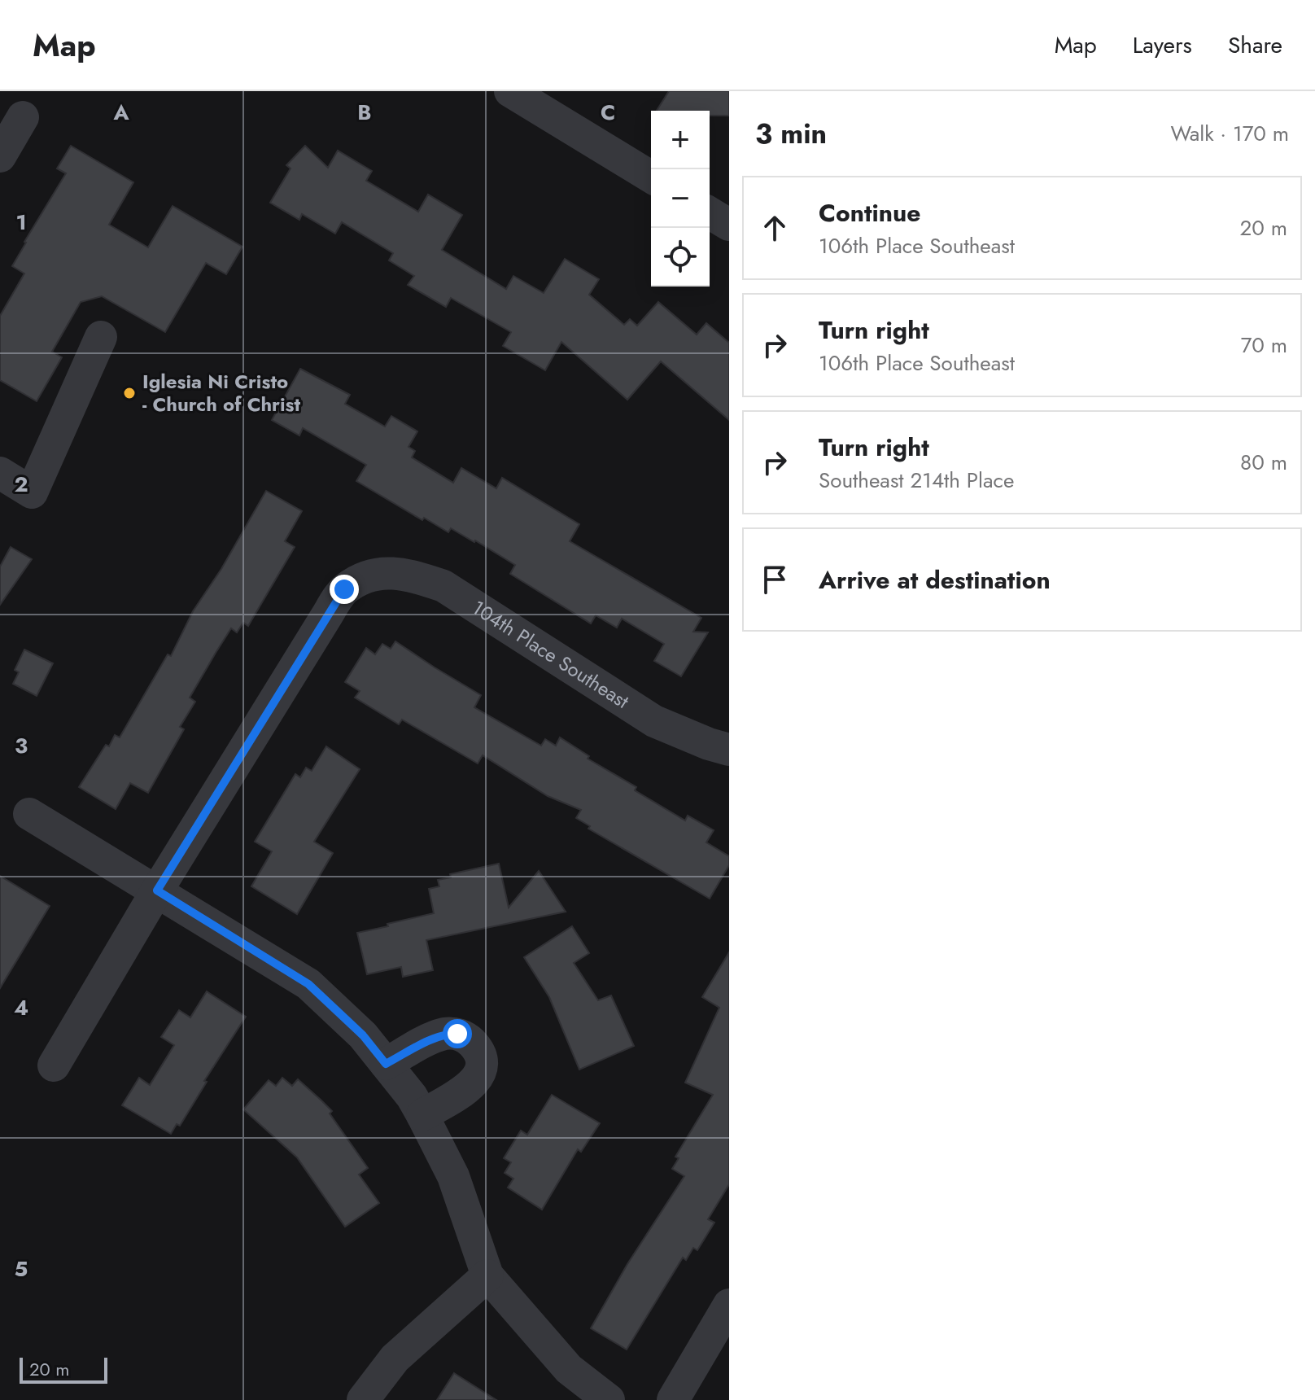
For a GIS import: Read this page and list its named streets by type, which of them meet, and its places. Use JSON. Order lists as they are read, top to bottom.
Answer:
{
  "streets": {
    "street": ["104th Place Southeast"]
  },
  "places": ["Iglesia Ni Cristo - Church of Christ"],
  "scale_bar": "20 m",
  "page": {
    "header": "Map",
    "nav": ["Map", "Layers", "Share"],
    "heading": ["3 min", "Walk · 170 m"],
    "map_buttons": ["+", "−"],
    "list": [
      ["Continue", "106th Place Southeast", "20 m"],
      ["Turn right", "106th Place Southeast", "70 m"],
      ["Turn right", "Southeast 214th Place", "80 m"],
      "Arrive at destination"
    ],
    "scale": "20 m"
  },
  "grid": {
    "columns": ["A", "B", "C"],
    "rows": [
      "1",
      "2",
      "3",
      "4",
      "5"
    ]
  }
}
